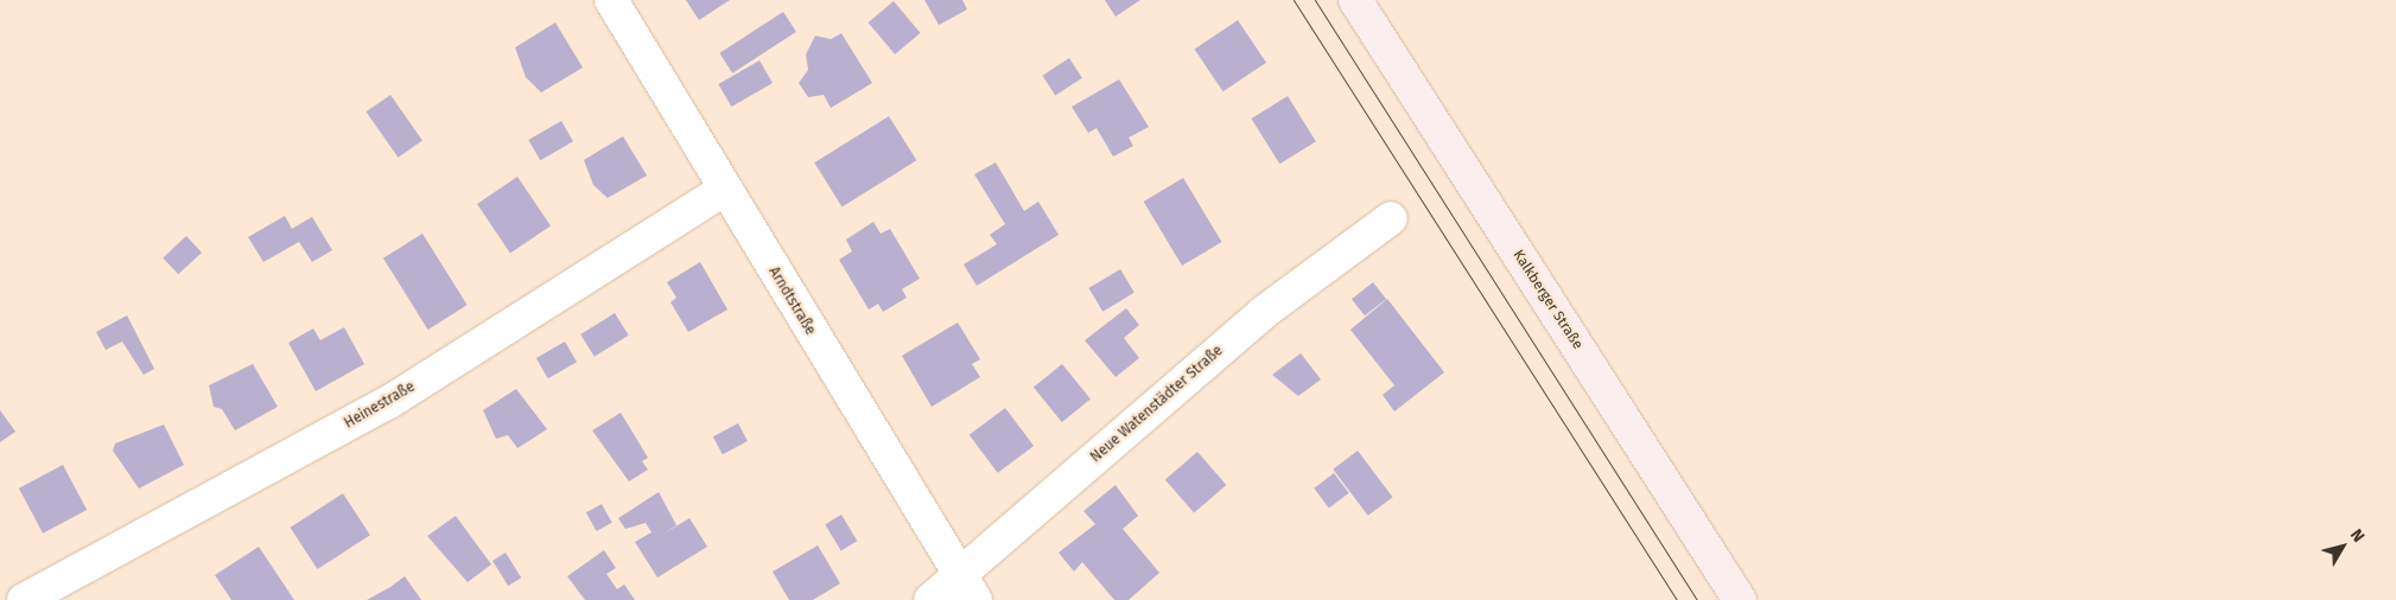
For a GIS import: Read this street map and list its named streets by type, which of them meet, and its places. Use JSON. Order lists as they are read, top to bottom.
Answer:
{
  "streets": {
    "main road": ["Kalkberger Straße"],
    "street": ["Arndtstraße", "Neue Watenstädter Straße", "Heinestraße"]
  },
  "crossings": [
    ["Arndtstraße", "Neue Watenstädter Straße"],
    ["Arndtstraße", "Heinestraße"]
  ],
  "north": "top right"
}
